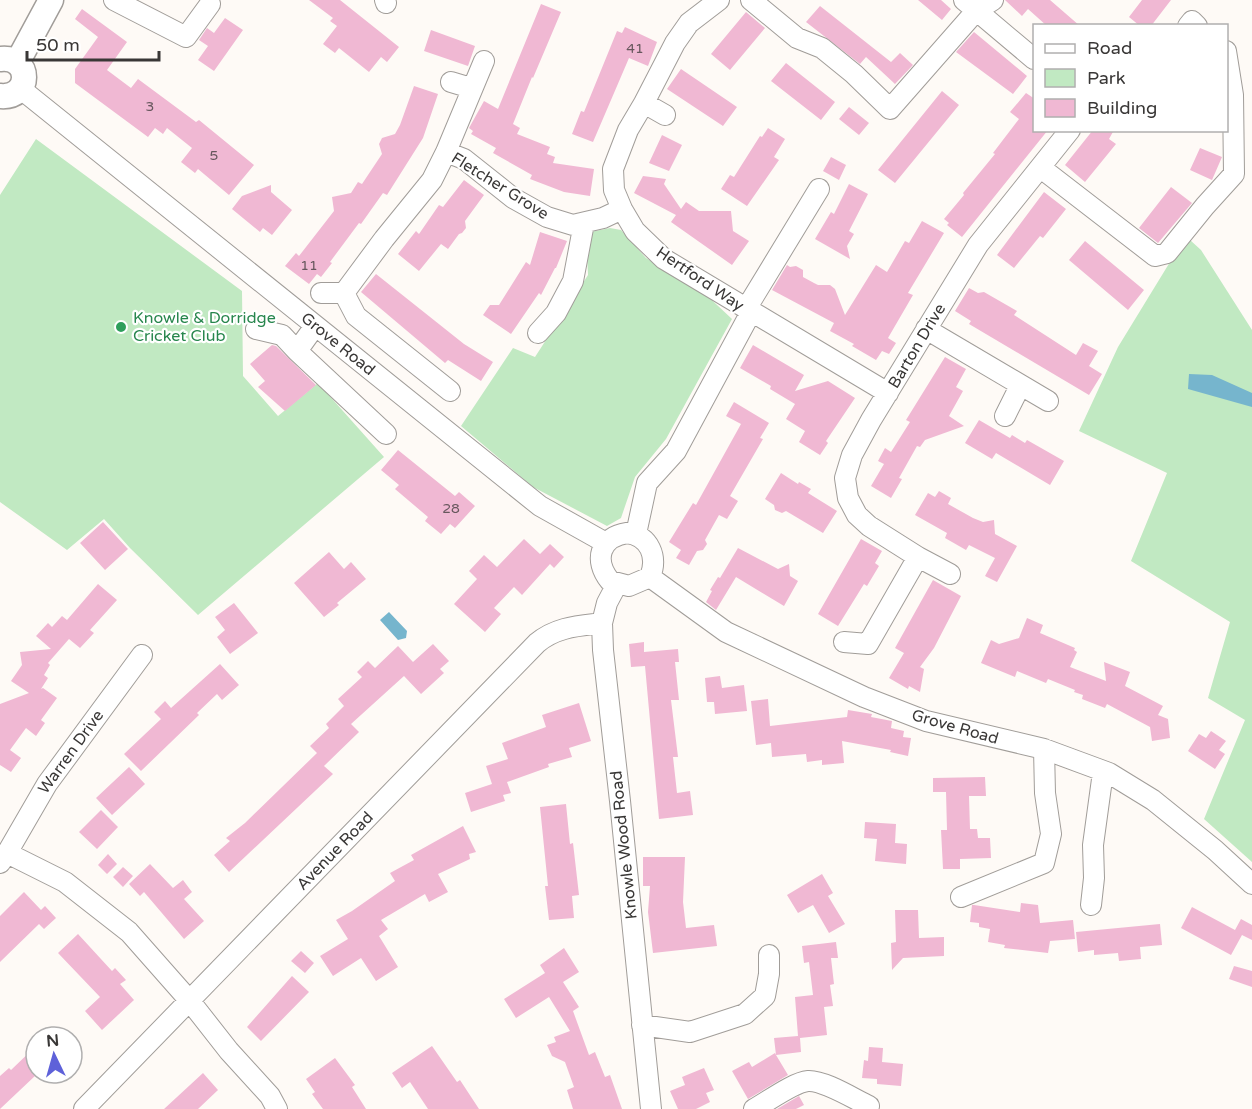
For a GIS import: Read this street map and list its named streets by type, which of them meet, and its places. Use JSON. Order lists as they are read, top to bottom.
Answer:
{
  "streets": {
    "street": [
      "Fletcher Grove",
      "Hertford Way",
      "Grove Road",
      "Barton Drive",
      "Warren Drive",
      "Knowle Wood Road",
      "Avenue Road"
    ]
  },
  "crossings": [
    ["Fletcher Grove", "Hertford Way"],
    ["Hertford Way", "Barton Drive"],
    ["Grove Road", "Knowle Wood Road"],
    ["Warren Drive", "Avenue Road"],
    ["Knowle Wood Road", "Avenue Road"]
  ],
  "places": ["Knowle & Dorridge Cricket Club"],
  "house_numbers": [
    "41",
    "3",
    "5",
    "11",
    "28"
  ],
  "legend": ["Road", "Park", "Building"],
  "scale_bar": "50 m",
  "north": "top"
}
